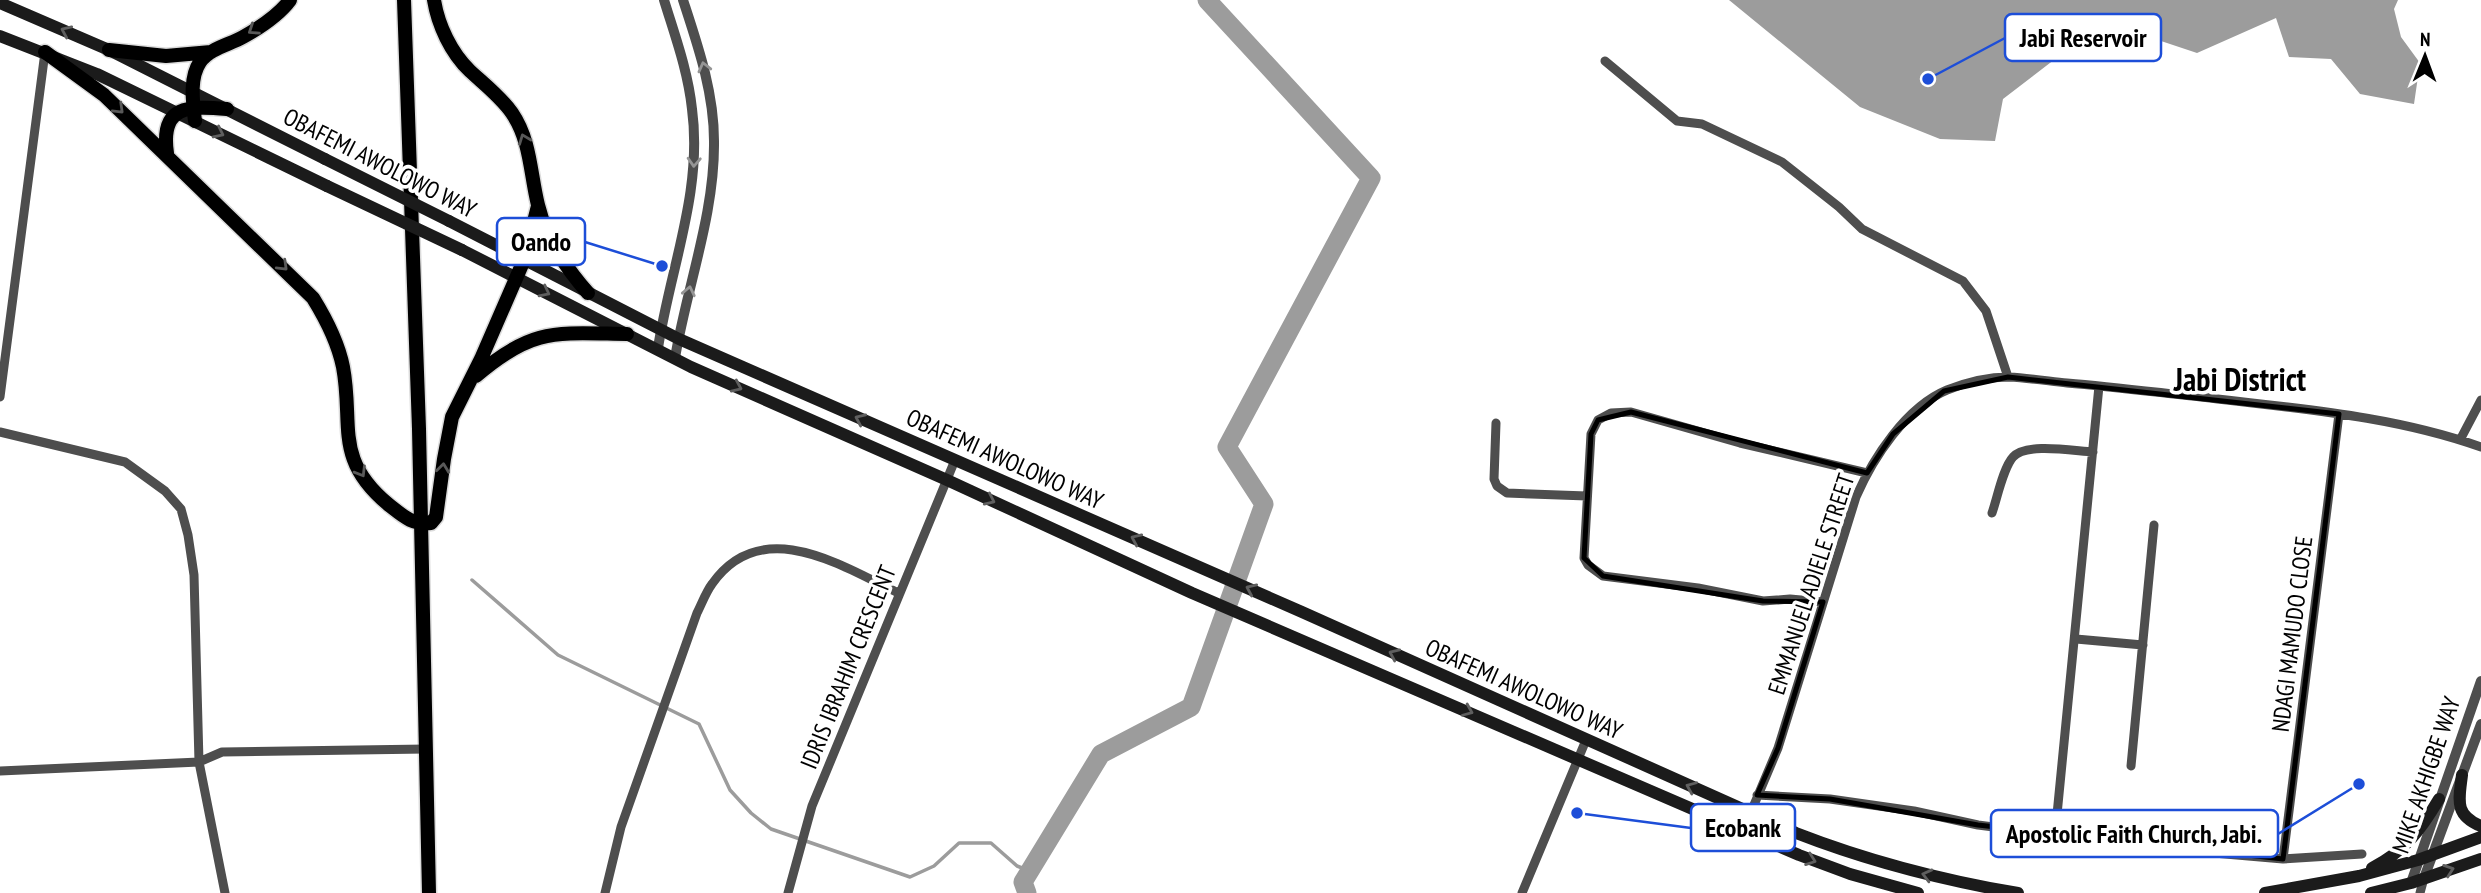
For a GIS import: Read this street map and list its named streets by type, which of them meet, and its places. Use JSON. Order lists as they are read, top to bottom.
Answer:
{
  "streets": {
    "main road": ["OBAFEMI AWOLOWO WAY"],
    "street": [
      "EMMANUEL ADIELE STREET",
      "NDAGI MAMUDO CLOSE",
      "IDRIS IBRAHIM CRESCENT",
      "MIKE AKHIGBE WAY"
    ]
  },
  "crossings": [
    ["OBAFEMI AWOLOWO WAY", "EMMANUEL ADIELE STREET"],
    ["OBAFEMI AWOLOWO WAY", "IDRIS IBRAHIM CRESCENT"],
    ["EMMANUEL ADIELE STREET", "NDAGI MAMUDO CLOSE"]
  ],
  "districts": ["Jabi District"],
  "places": [
    "Jabi Reservoir",
    "Oando",
    "Apostolic Faith Church, Jabi.",
    "Ecobank"
  ],
  "north": "top"
}
